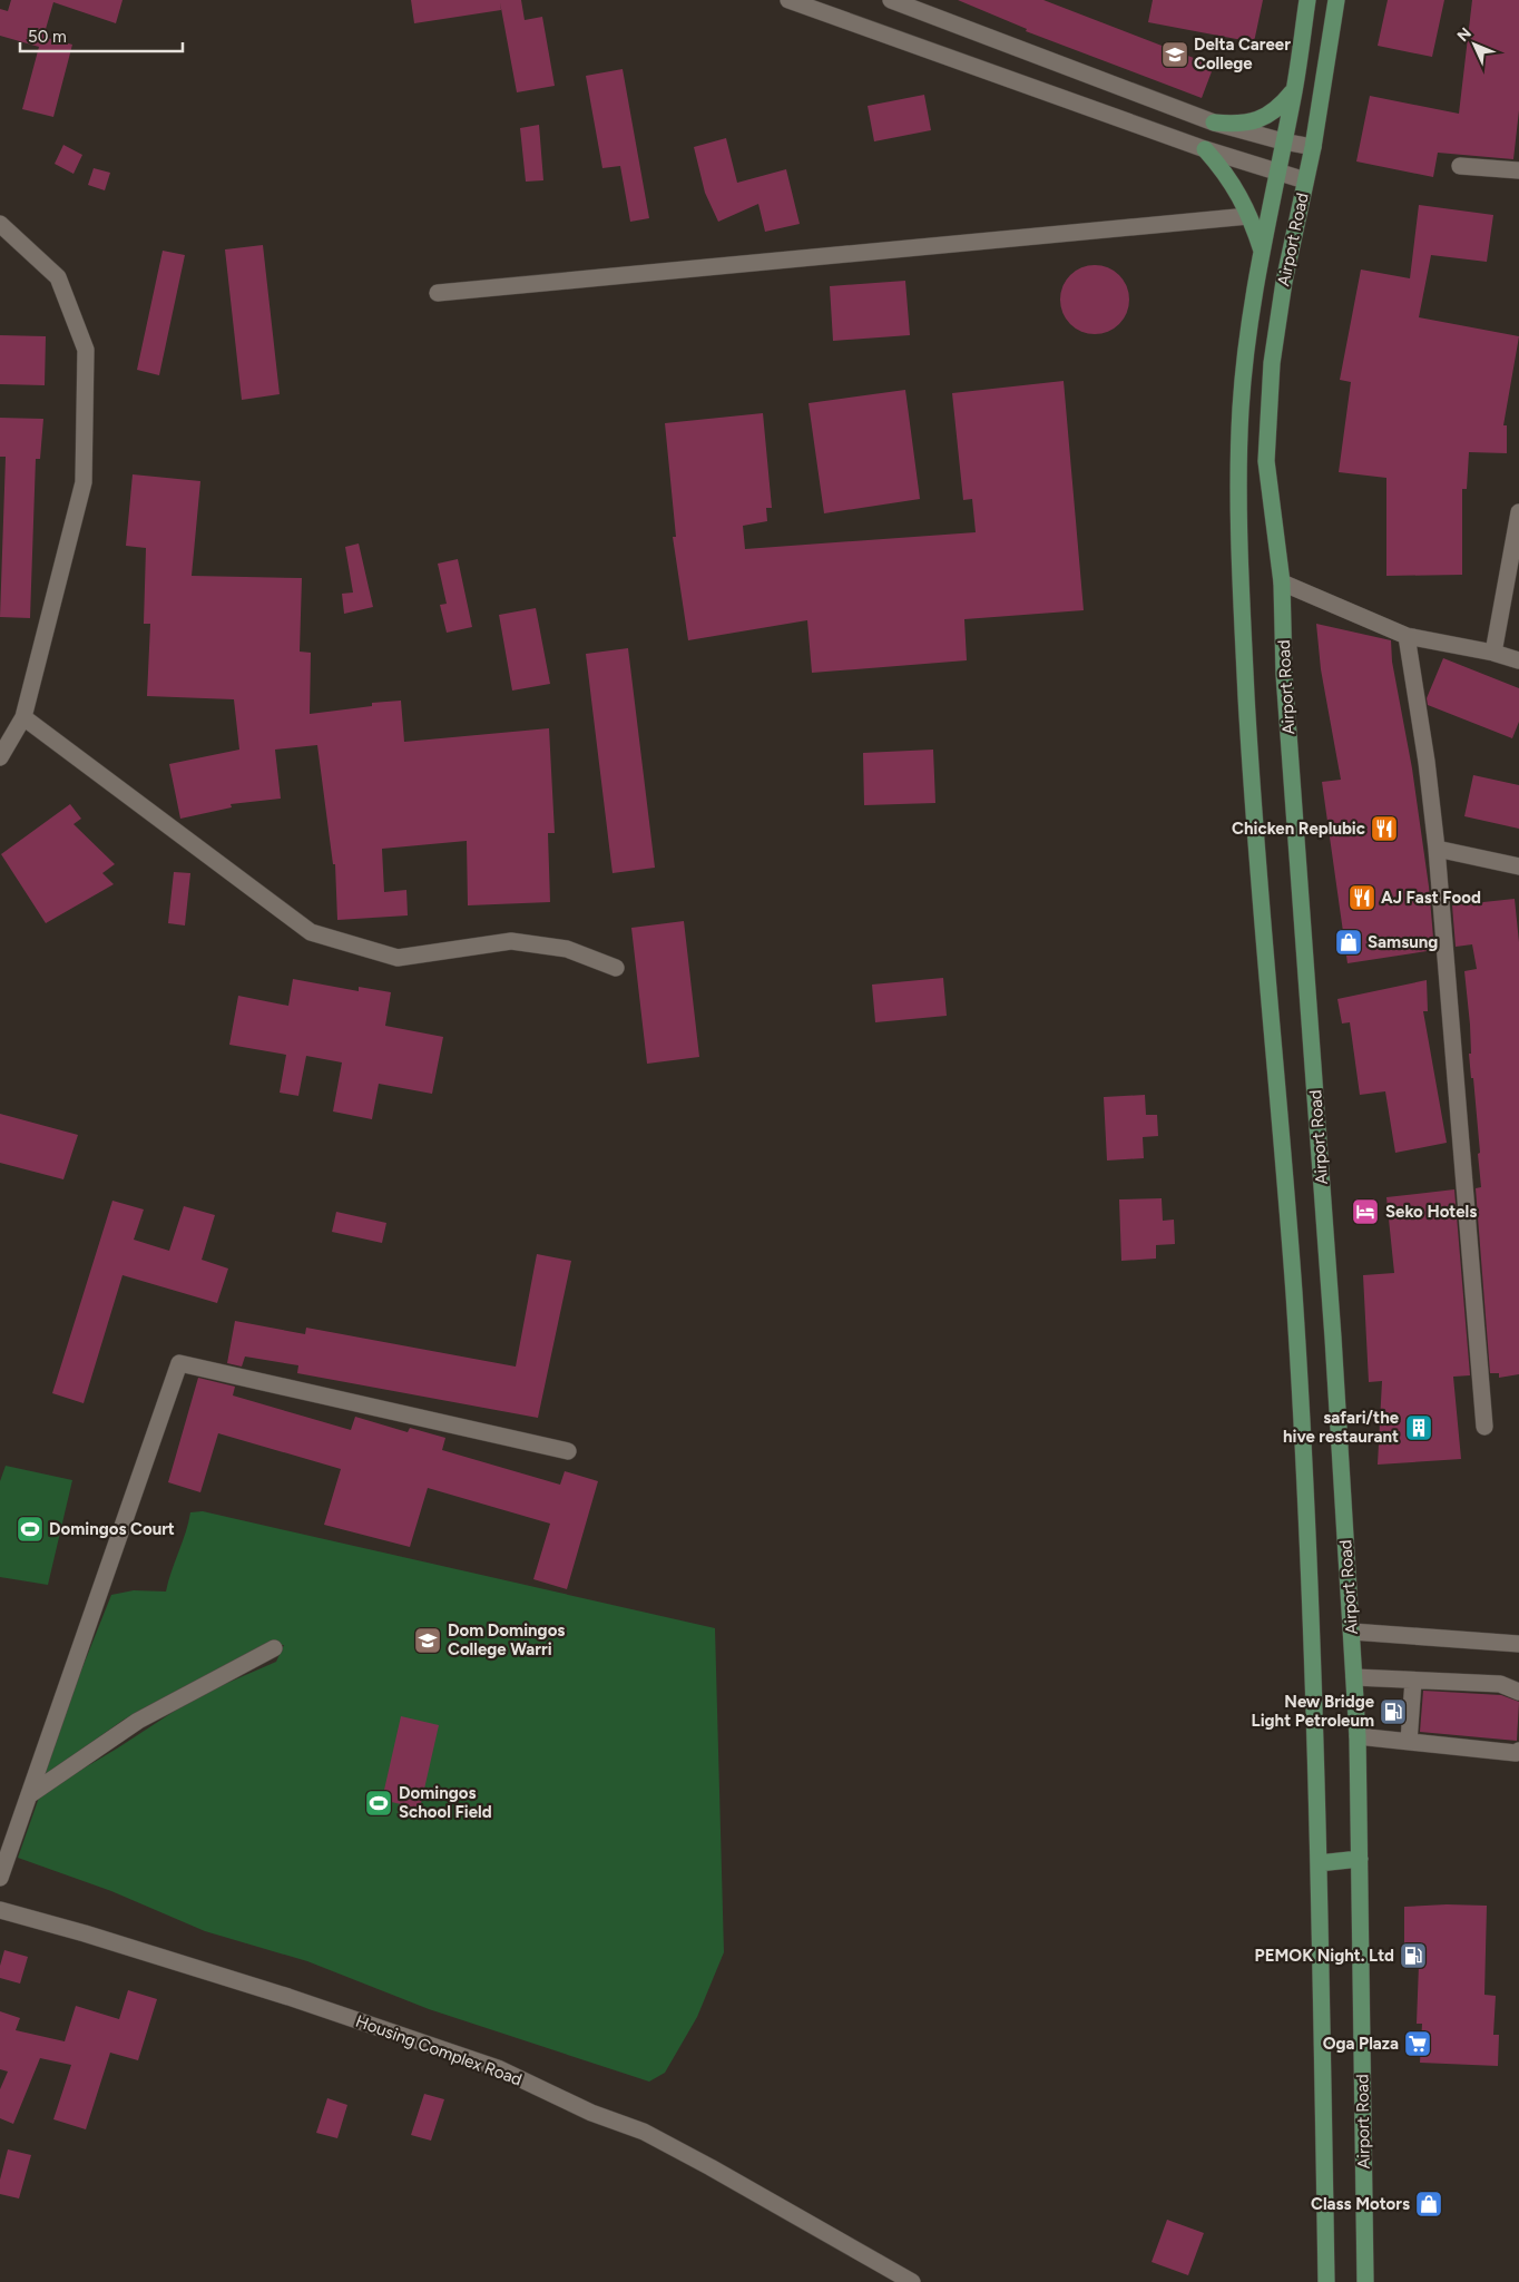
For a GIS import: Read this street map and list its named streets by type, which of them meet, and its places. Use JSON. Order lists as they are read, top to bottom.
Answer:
{
  "streets": {
    "main road": ["Airport Road"],
    "street": ["Housing Complex Road"]
  },
  "places": {
    "school or university": ["Delta Career College", "Dom Domingos College Warri"],
    "restaurant": ["Chicken Replubic", "AJ Fast Food"],
    "shop": ["Samsung", "Class Motors"],
    "hotel": ["Seko Hotels"],
    "building": ["safari/the hive restaurant"],
    "sports": ["Domingos Court", "Domingos School Field"],
    "fuel station": ["New Bridge Light Petroleum", "PEMOK Night. Ltd"],
    "supermarket": ["Oga Plaza"]
  },
  "scale_bar": "50 m",
  "north": "top left"
}
